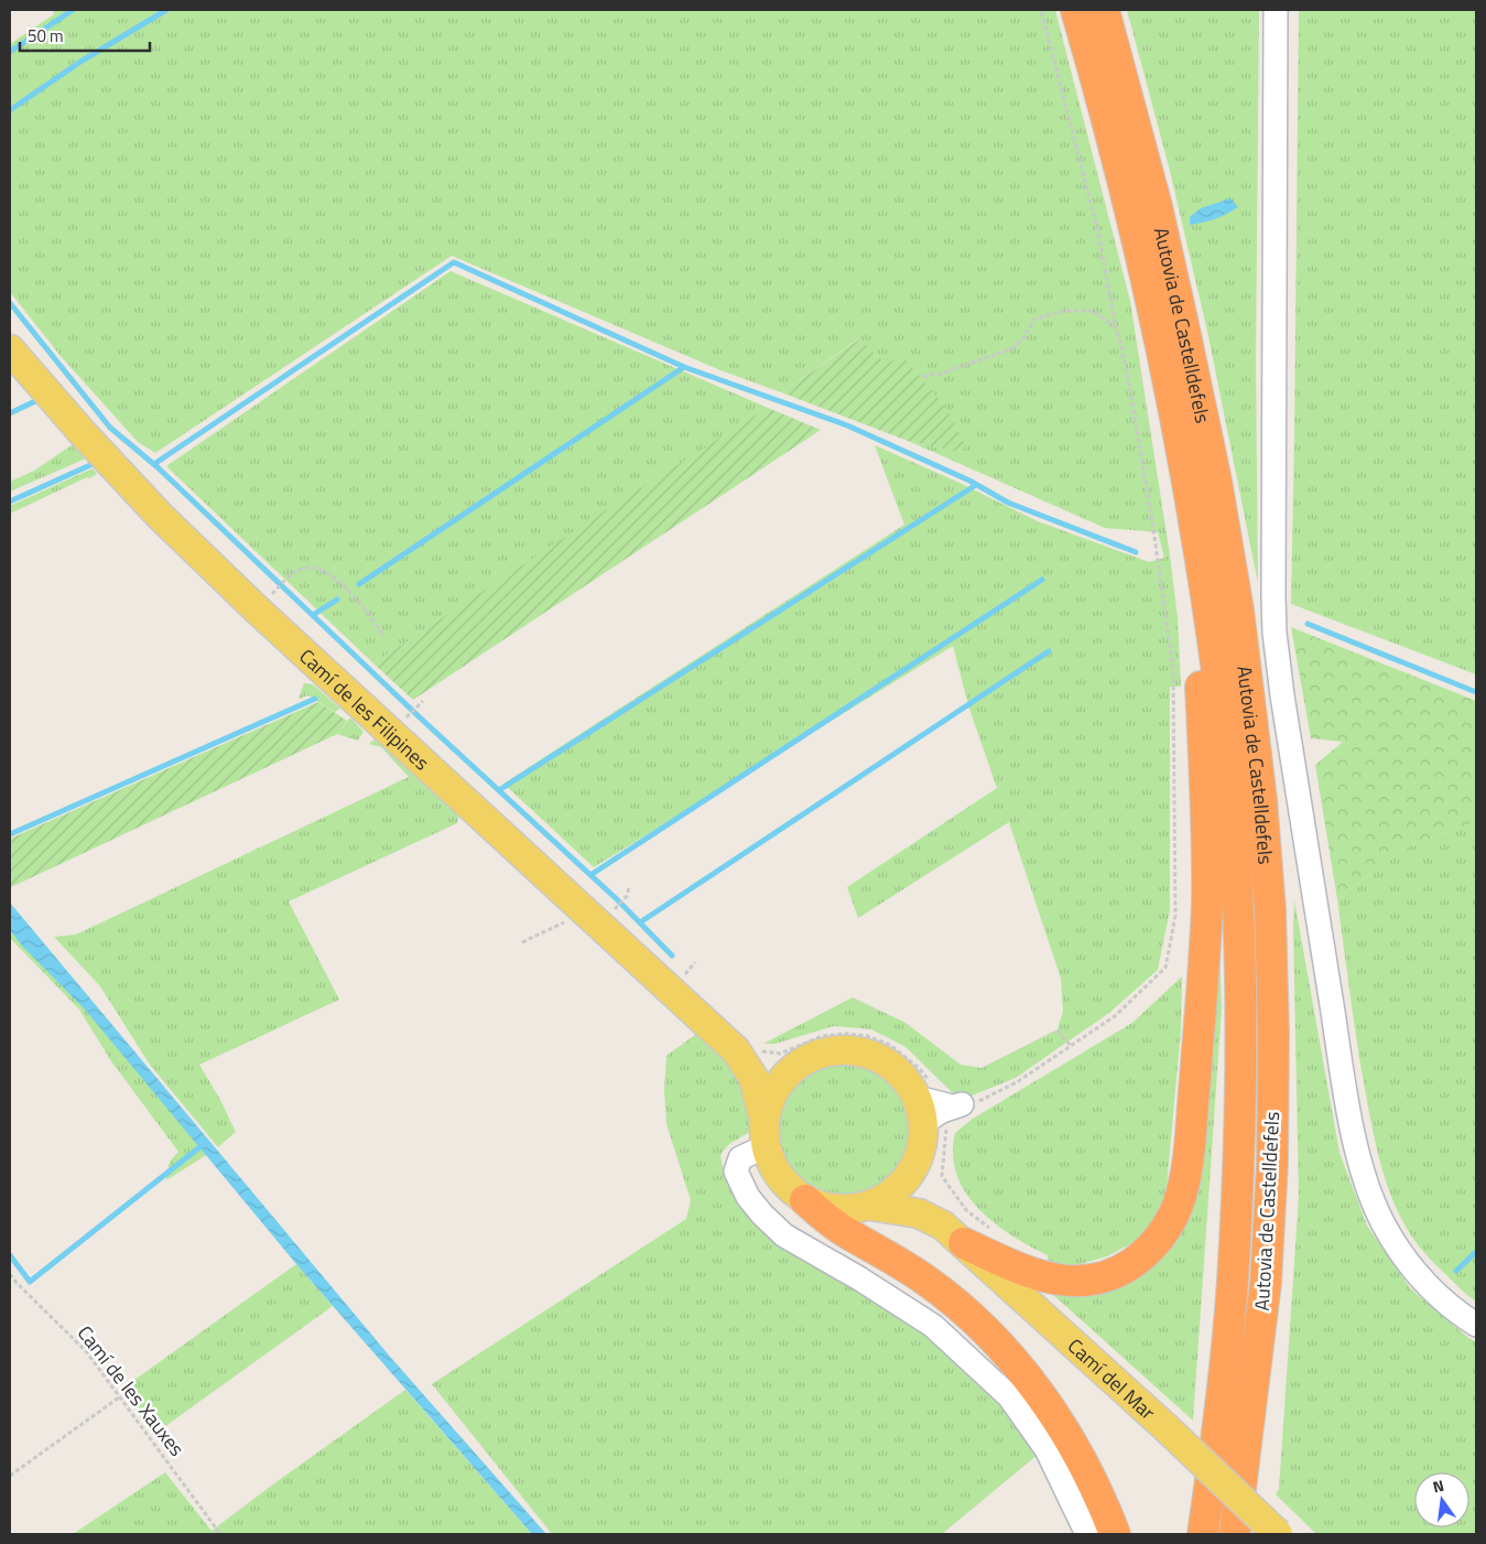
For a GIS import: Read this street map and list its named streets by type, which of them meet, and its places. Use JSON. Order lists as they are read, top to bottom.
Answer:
{
  "streets": {
    "highway": ["Autovia de Castelldefels"],
    "main road": ["Camí de les Filipines", "Camí del Mar"],
    "path": ["Camí de les Xauxes"]
  },
  "scale_bar": "50 m",
  "north": "top"
}
